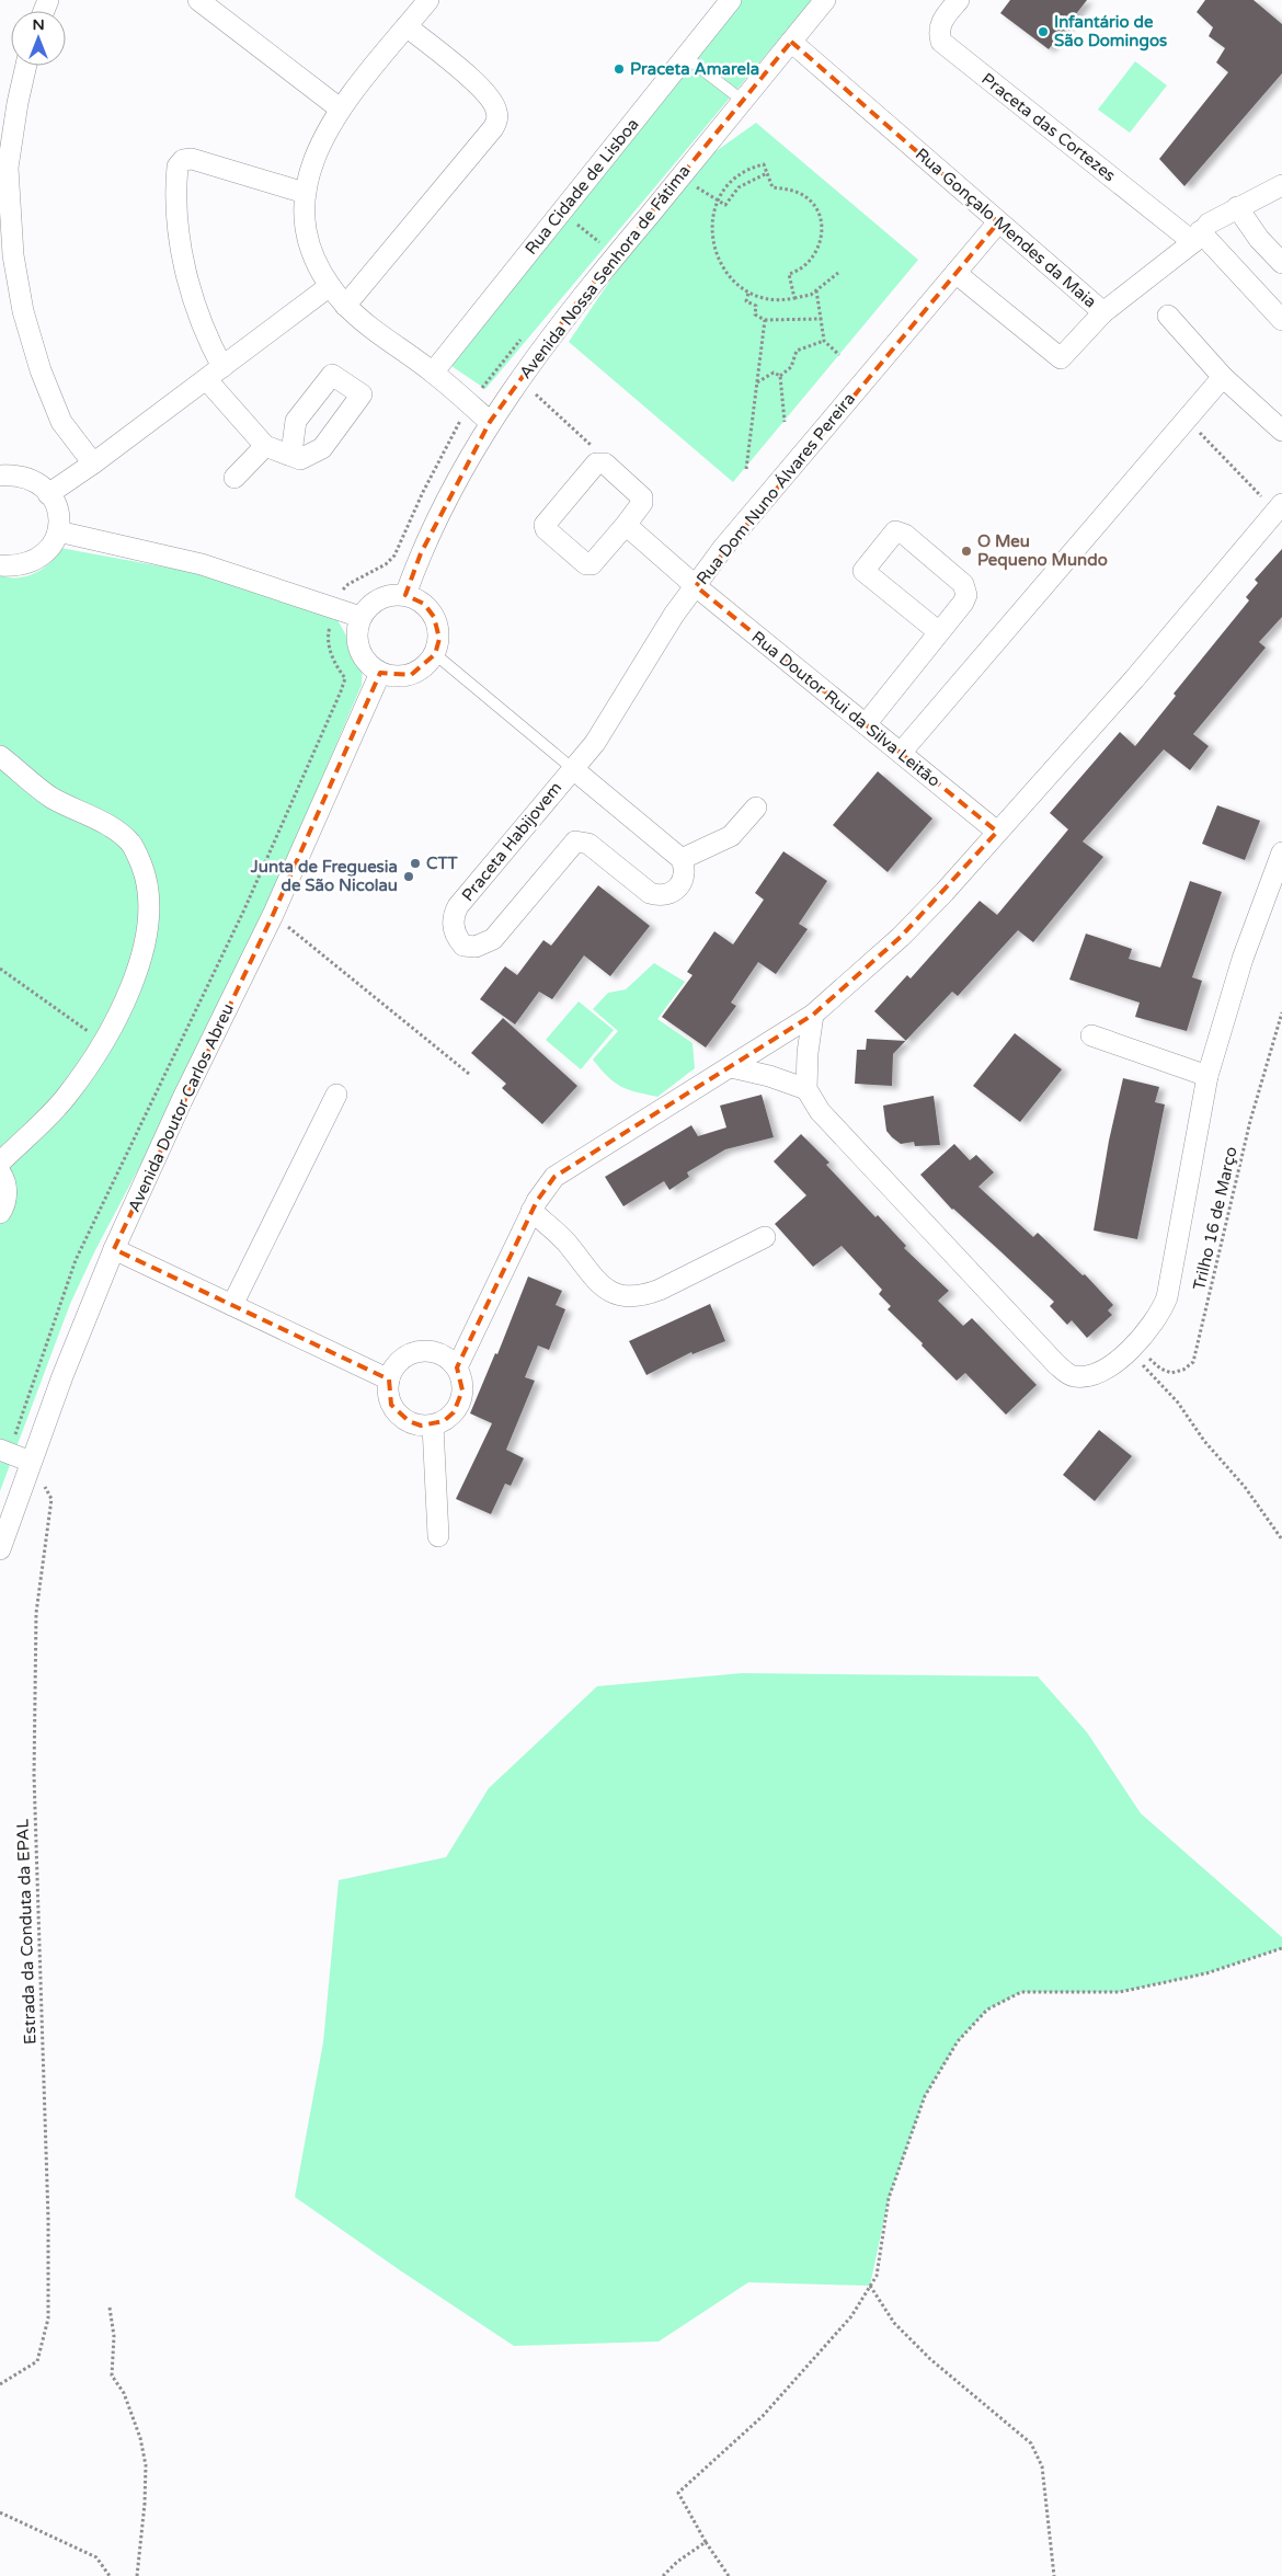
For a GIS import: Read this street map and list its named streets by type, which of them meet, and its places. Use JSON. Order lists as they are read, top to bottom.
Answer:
{
  "streets": {
    "street": [
      "Praceta das Cortezes",
      "Rua Cidade de Lisboa",
      "Rua Gonçalo Mendes da Maia",
      "Avenida Nossa Senhora de Fátima",
      "Rua Dom Nuno Álvares Pereira",
      "Rua Doutor Rui da Silva Leitão",
      "Praceta Habijovem",
      "Avenida Doutor Carlos Abreu"
    ],
    "path": ["Trilho 16 de Março", "Estrada da Conduta da EPAL"]
  },
  "crossings": [
    ["Praceta das Cortezes", "Rua Gonçalo Mendes da Maia"],
    ["Rua Gonçalo Mendes da Maia", "Avenida Nossa Senhora de Fátima"],
    ["Rua Gonçalo Mendes da Maia", "Rua Dom Nuno Álvares Pereira"],
    ["Avenida Nossa Senhora de Fátima", "Avenida Doutor Carlos Abreu"],
    ["Rua Dom Nuno Álvares Pereira", "Rua Doutor Rui da Silva Leitão"],
    ["Rua Dom Nuno Álvares Pereira", "Praceta Habijovem"],
    ["Avenida Doutor Carlos Abreu", "Estrada da Conduta da EPAL"]
  ],
  "places": [
    "Infantário de São Domingos",
    "Praceta Amarela",
    "O Meu Pequeno Mundo",
    "CTT",
    "Junta de Freguesia de São Nicolau"
  ],
  "north": "top"
}
